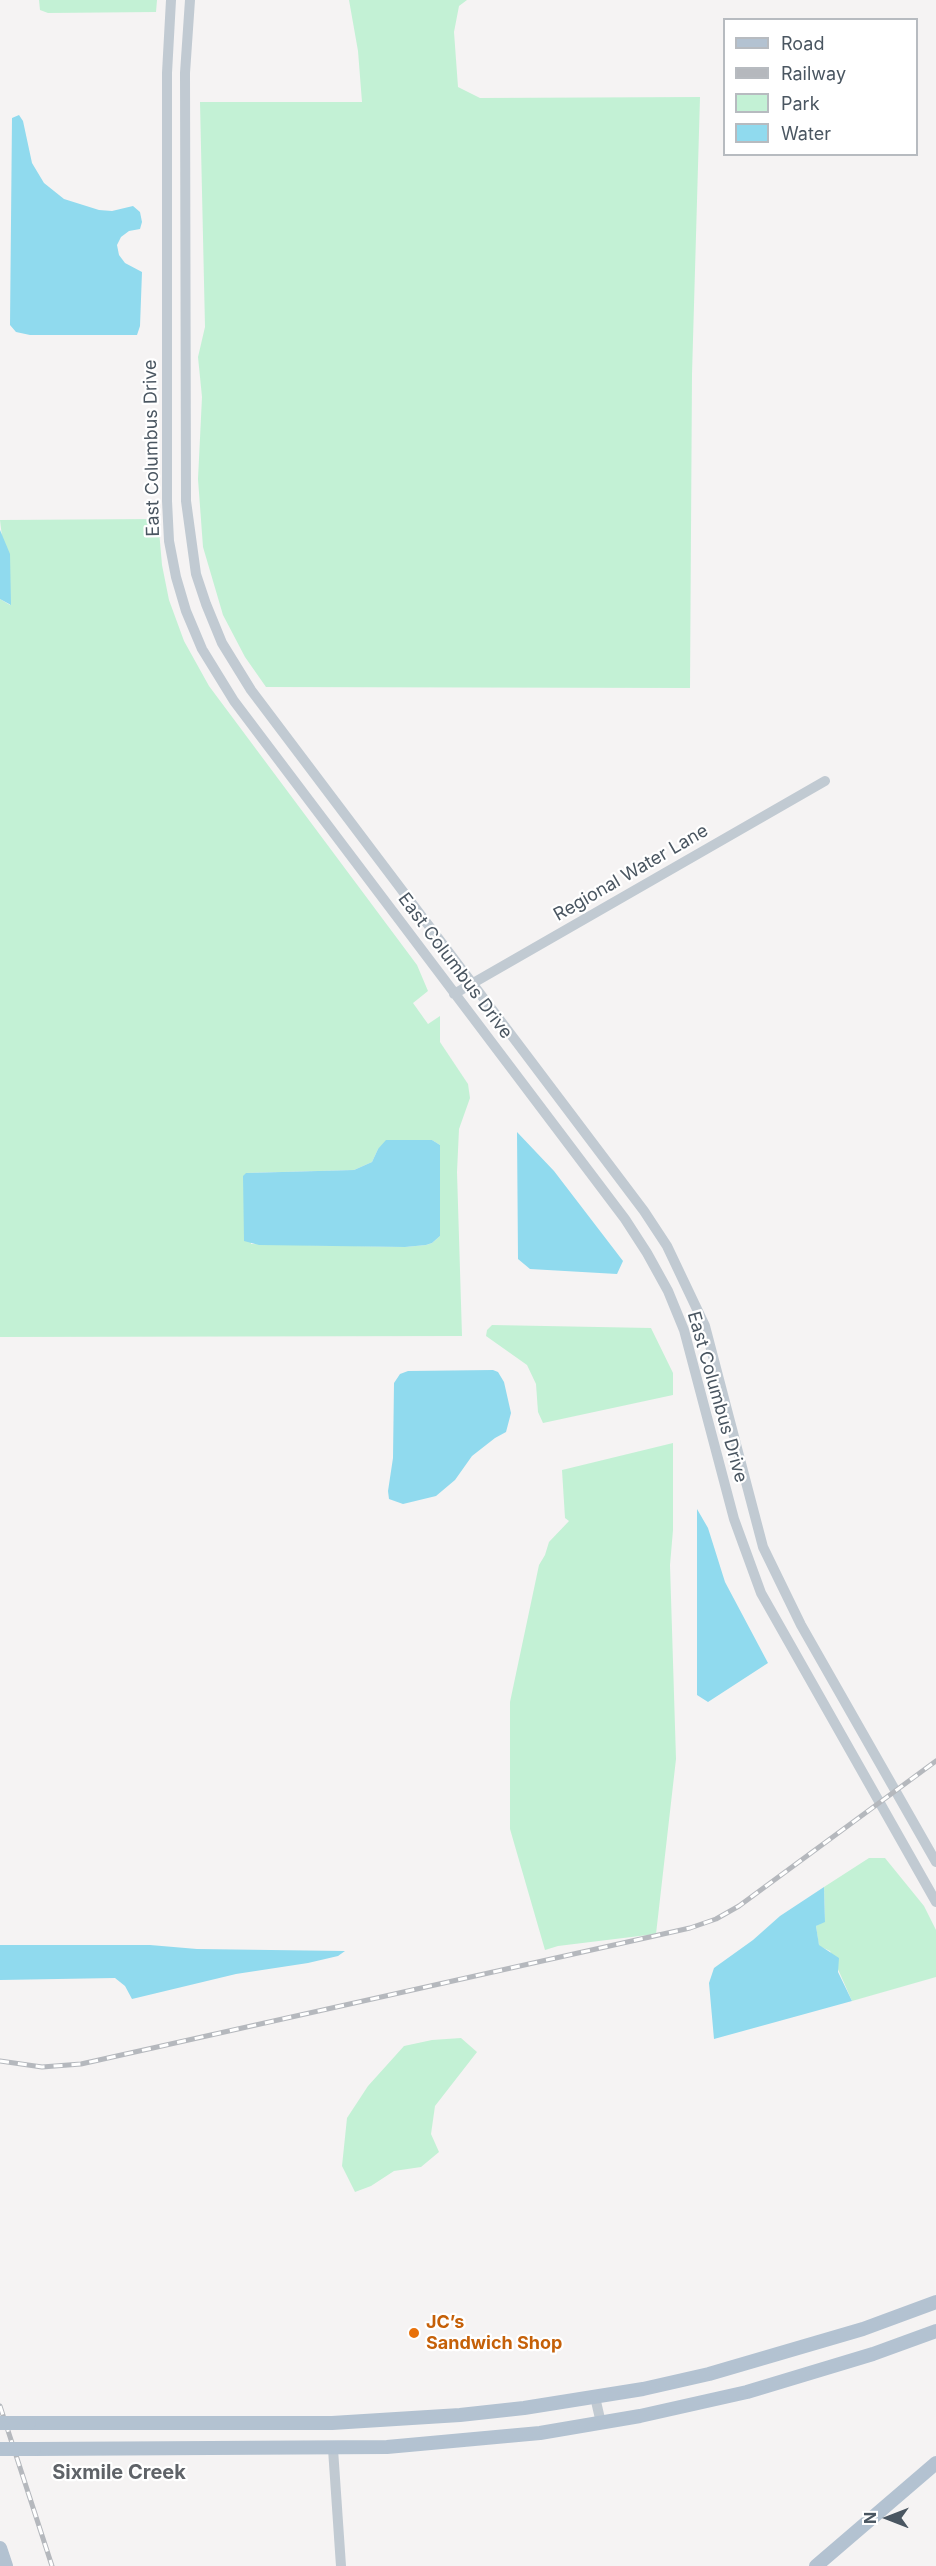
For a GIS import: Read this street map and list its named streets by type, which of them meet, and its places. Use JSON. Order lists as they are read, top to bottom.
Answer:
{
  "streets": {
    "street": ["East Columbus Drive", "Regional Water Lane"]
  },
  "crossings": [
    ["East Columbus Drive", "Regional Water Lane"]
  ],
  "districts": ["Sixmile Creek"],
  "places": ["JC’s Sandwich Shop"],
  "legend": [
    "Road",
    "Railway",
    "Park",
    "Water"
  ],
  "north": "left"
}
